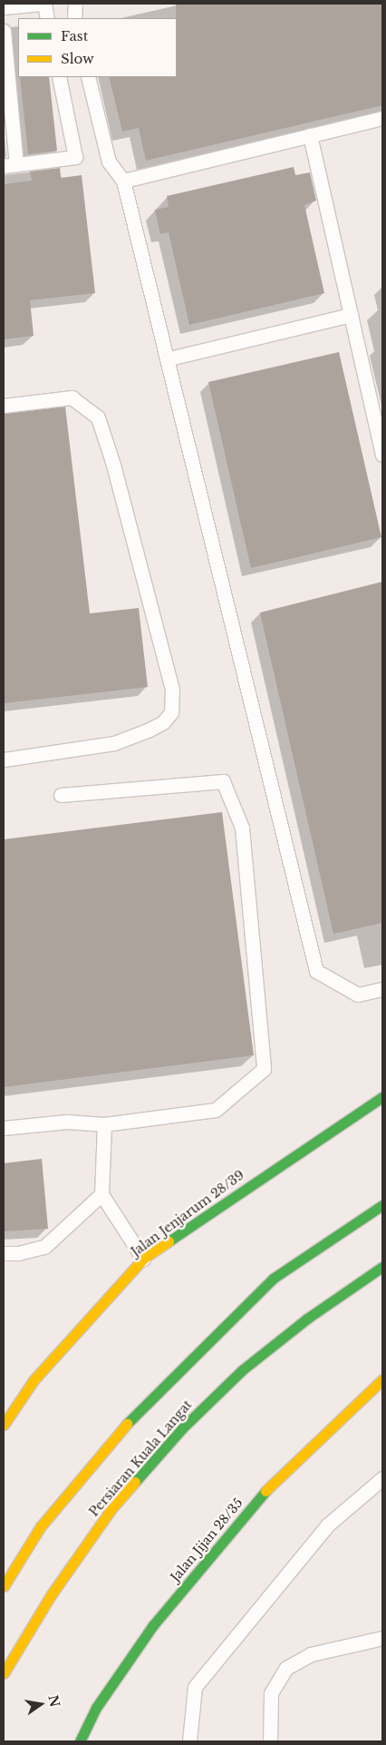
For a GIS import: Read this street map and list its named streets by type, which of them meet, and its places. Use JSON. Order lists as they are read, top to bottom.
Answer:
{
  "streets": {
    "main road": ["Jalan Jenjarum 28/39", "Persiaran Kuala Langat", "Jalan Jijan 28/35"]
  },
  "legend": ["Fast", "Slow"],
  "north": "right"
}
